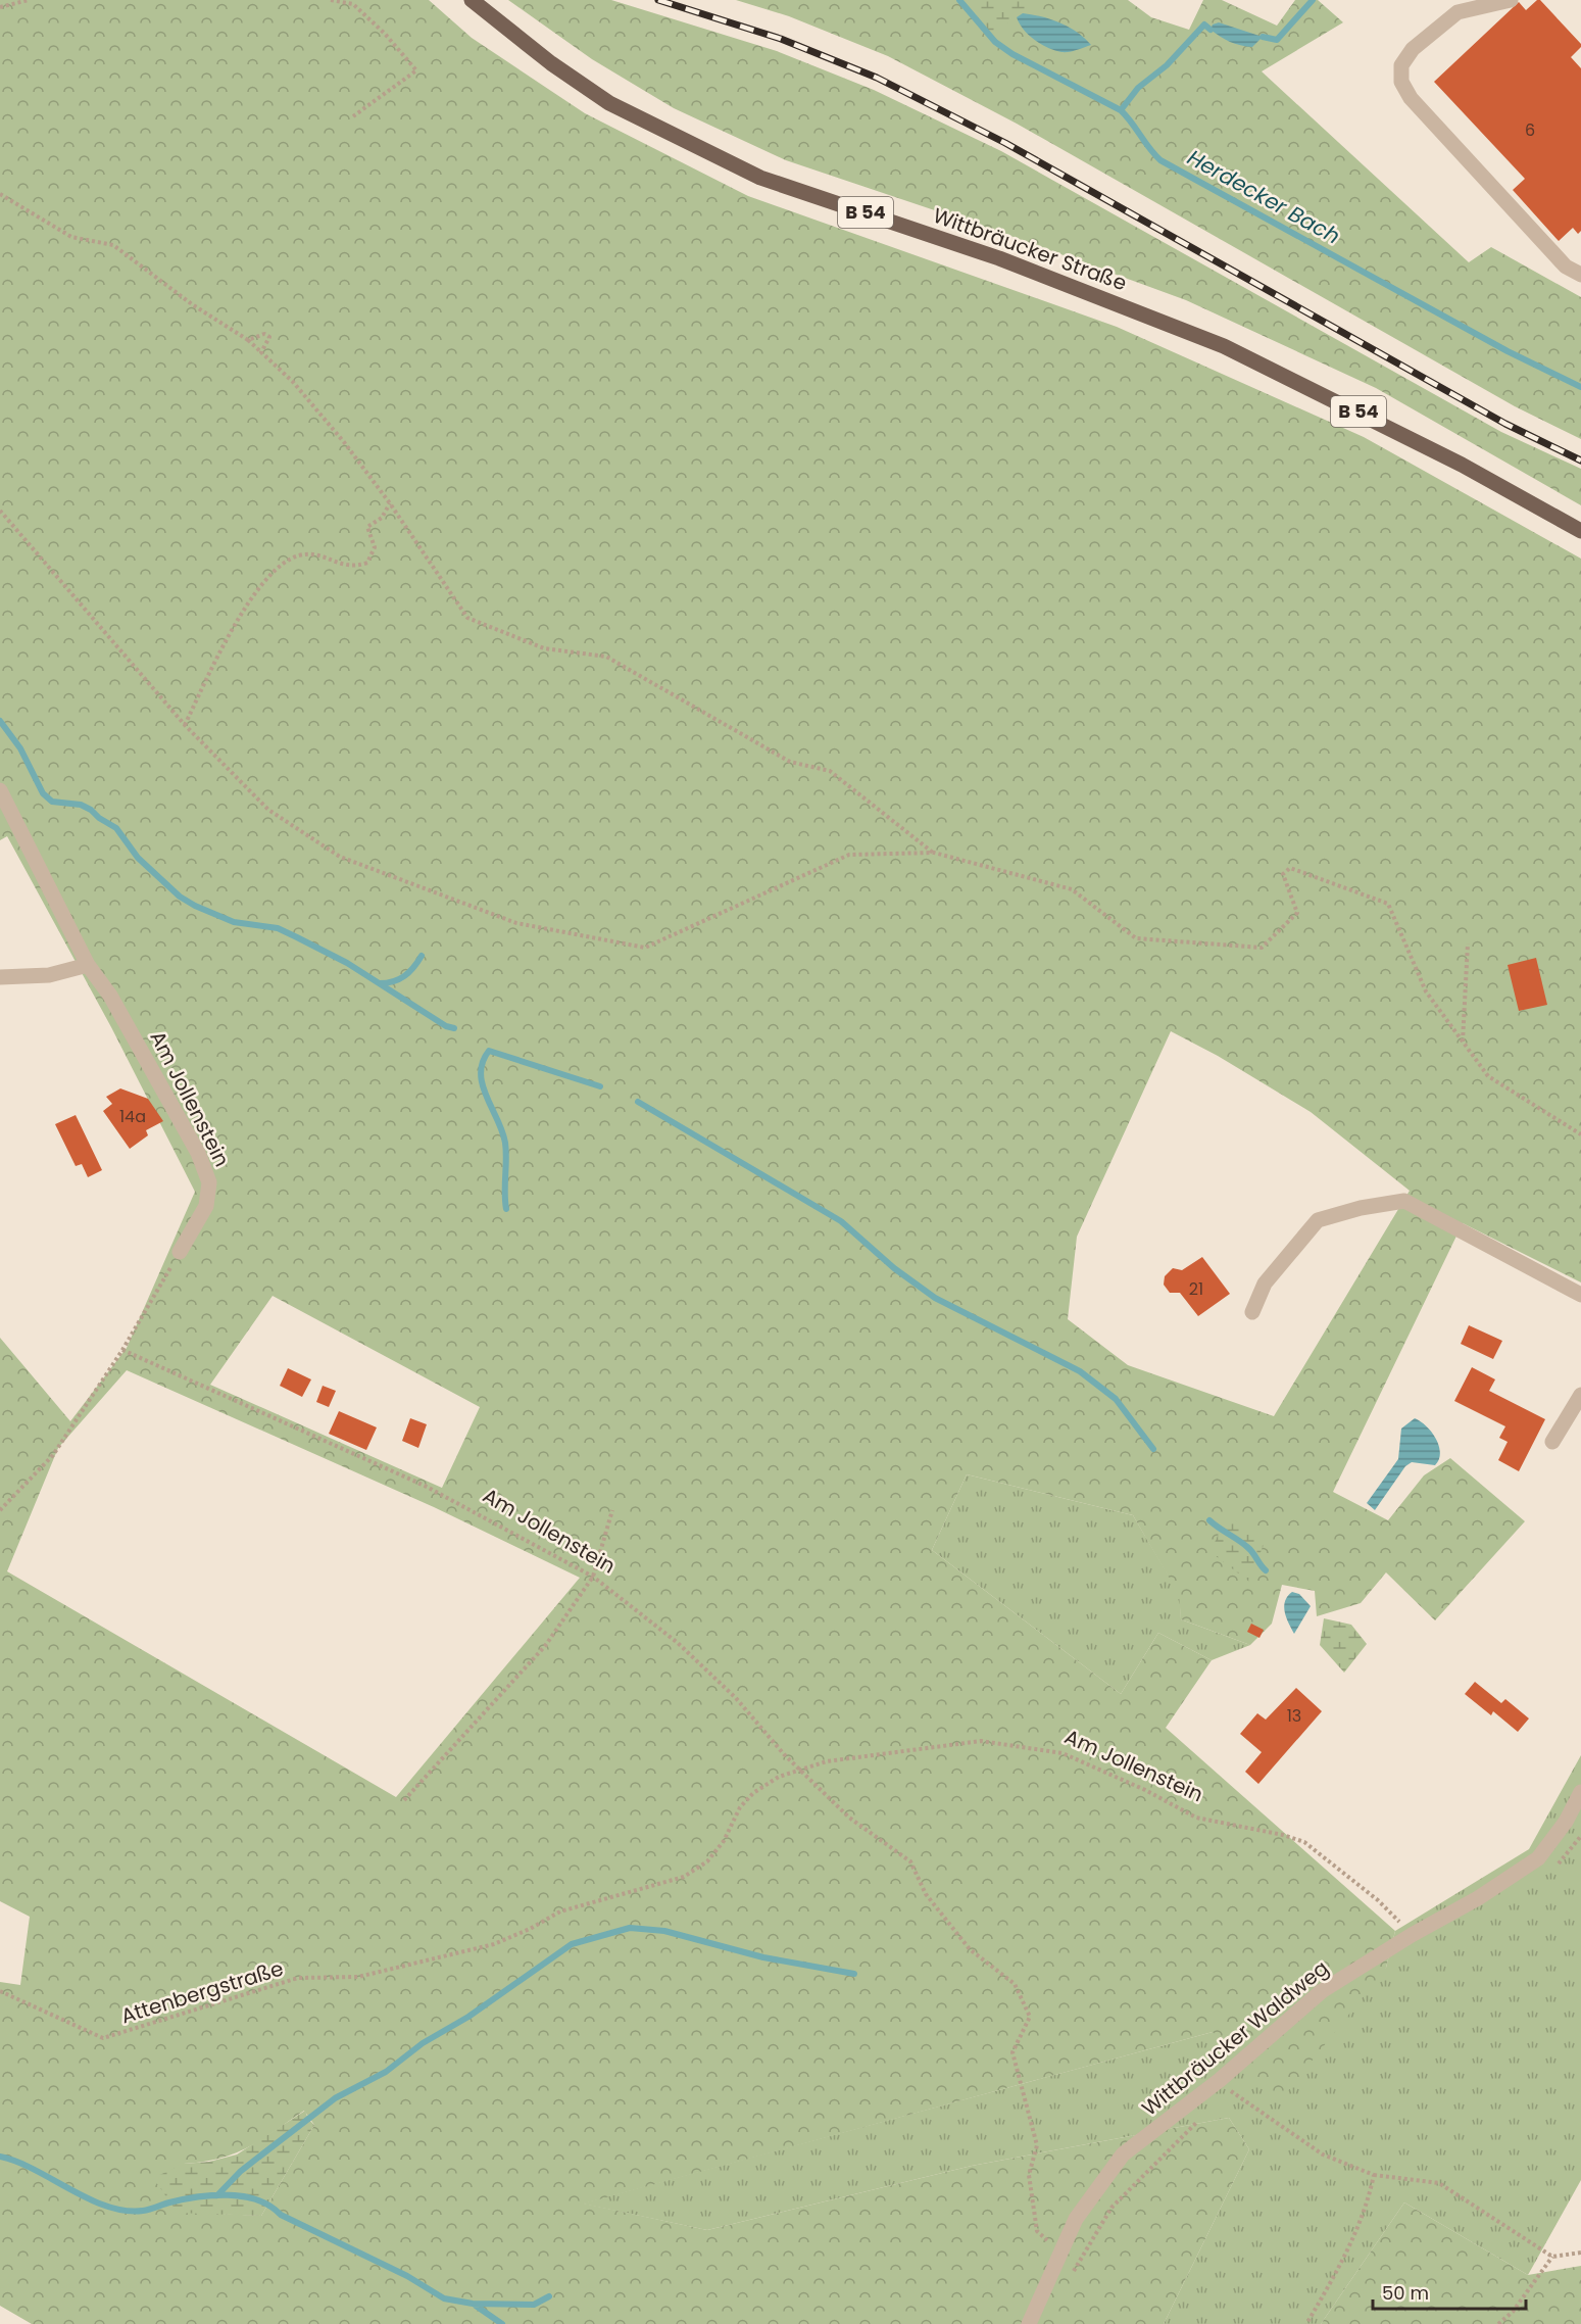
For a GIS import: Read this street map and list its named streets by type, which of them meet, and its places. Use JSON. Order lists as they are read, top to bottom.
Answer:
{
  "streets": {
    "main road": ["B 54", "Wittbräucker Straße"],
    "street": ["Am Jollenstein", "Wittbräucker Waldweg"],
    "path": ["Attenbergstraße"]
  },
  "crossings": [
    ["Am Jollenstein", "Attenbergstraße"],
    ["Am Jollenstein", "Wittbräucker Waldweg"]
  ],
  "water": ["Herdecker Bach"],
  "house_numbers": [
    "6",
    "14a",
    "21",
    "13"
  ],
  "scale_bar": "50 m"
}
